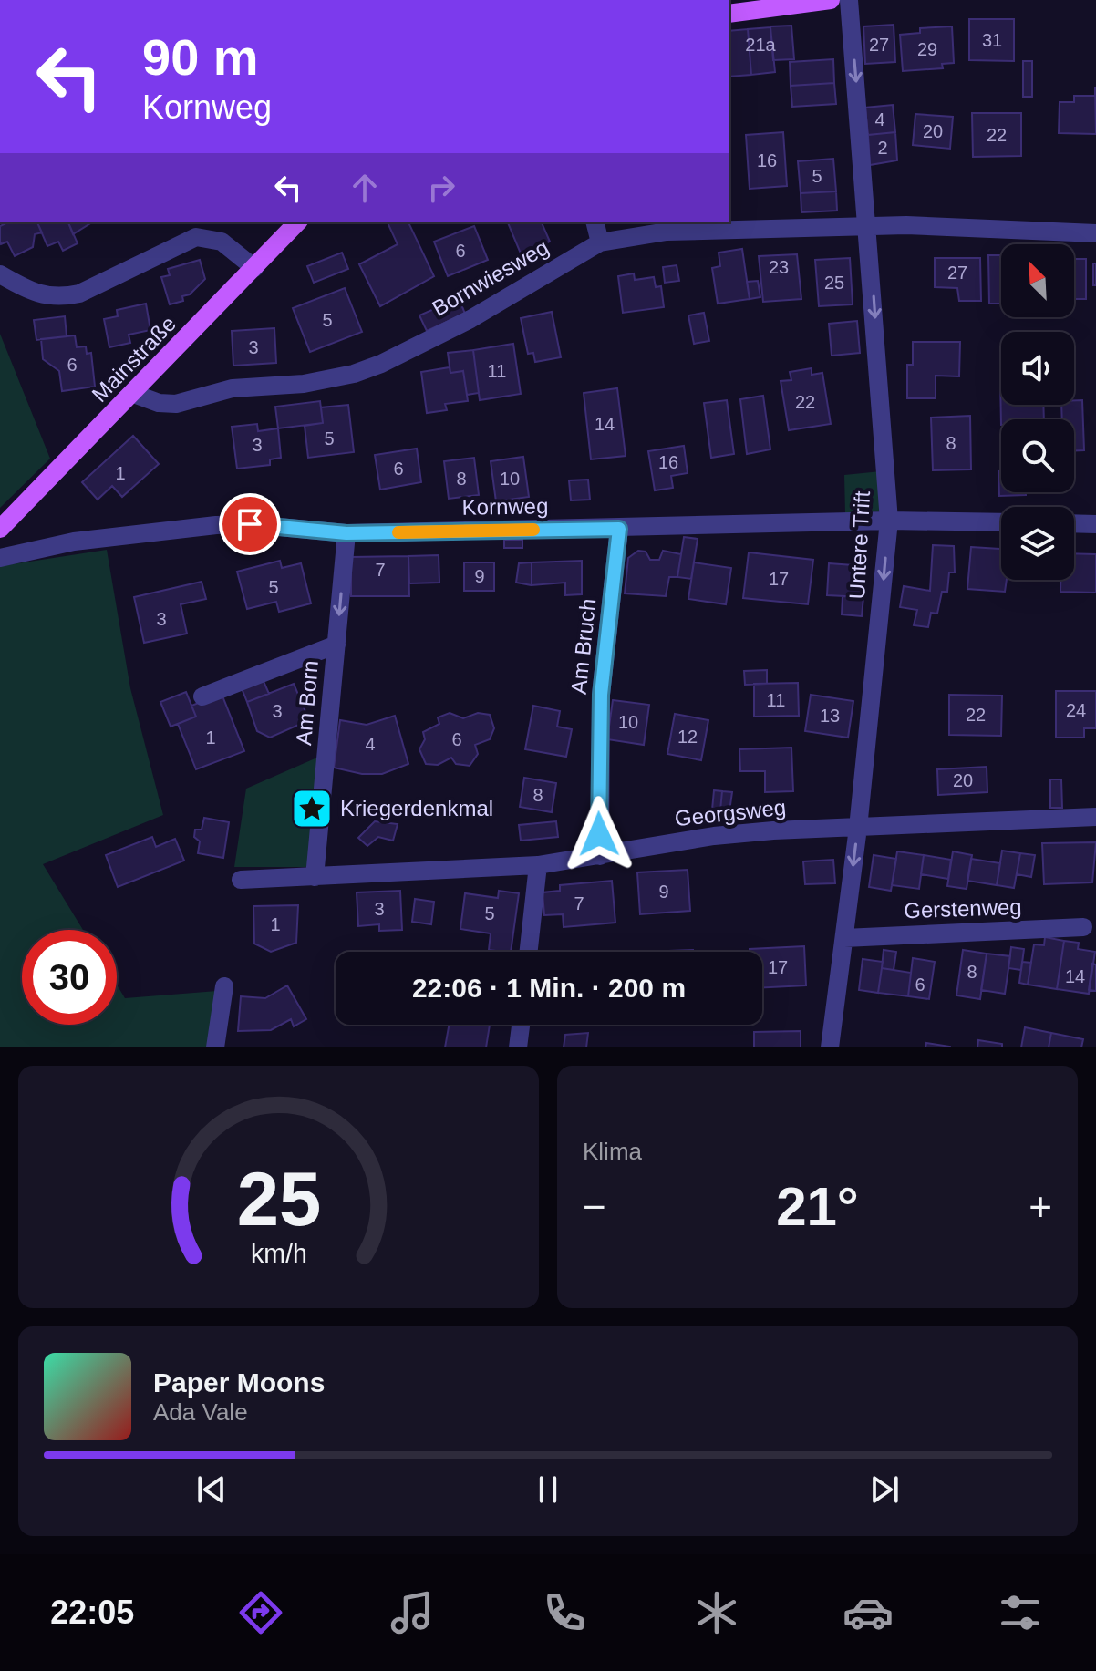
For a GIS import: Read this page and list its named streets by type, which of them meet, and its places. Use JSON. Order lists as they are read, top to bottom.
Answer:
{
  "streets": {
    "main road": ["Mainstraße"],
    "street": [
      "Bornwiesweg",
      "Kornweg",
      "Untere Trift",
      "Am Bruch",
      "Am Born",
      "Georgsweg",
      "Gerstenweg"
    ]
  },
  "crossings": [
    ["Bornwiesweg", "Mainstraße"],
    ["Bornwiesweg", "Untere Trift"],
    ["Kornweg", "Untere Trift"],
    ["Kornweg", "Am Bruch"],
    ["Kornweg", "Am Born"],
    ["Untere Trift", "Georgsweg"],
    ["Untere Trift", "Gerstenweg"],
    ["Am Bruch", "Georgsweg"],
    ["Am Born", "Georgsweg"]
  ],
  "one_way": ["Untere Trift"],
  "places": {
    "place": ["Kriegerdenkmal"]
  },
  "house_numbers": [
    "31",
    "21a",
    "27",
    "29",
    "4",
    "20",
    "22",
    "2",
    "16",
    "5",
    "6",
    "23",
    "27",
    "25",
    "5",
    "3",
    "6",
    "11",
    "22",
    "14",
    "5",
    "8",
    "3",
    "16",
    "6",
    "1",
    "8",
    "10",
    "7",
    "9",
    "17",
    "5",
    "3",
    "11",
    "24",
    "3",
    "22",
    "13",
    "10",
    "12",
    "1",
    "6",
    "4",
    "20",
    "8",
    "9",
    "7",
    "3",
    "5",
    "1",
    "17",
    "8",
    "14",
    "6"
  ],
  "north": "top left",
  "page": {
    "turn": ["90 m", "Kornweg"],
    "limit": "30",
    "trip": "22:06 · 1 Min. · 200 m",
    "tile": "Klima",
    "heat": ["−", "21°", "+"],
    "song": ["Paper Moons", "Ada Vale"],
    "tabs": "22:05",
    "gauge": ["25", "km/h"]
  }
}
